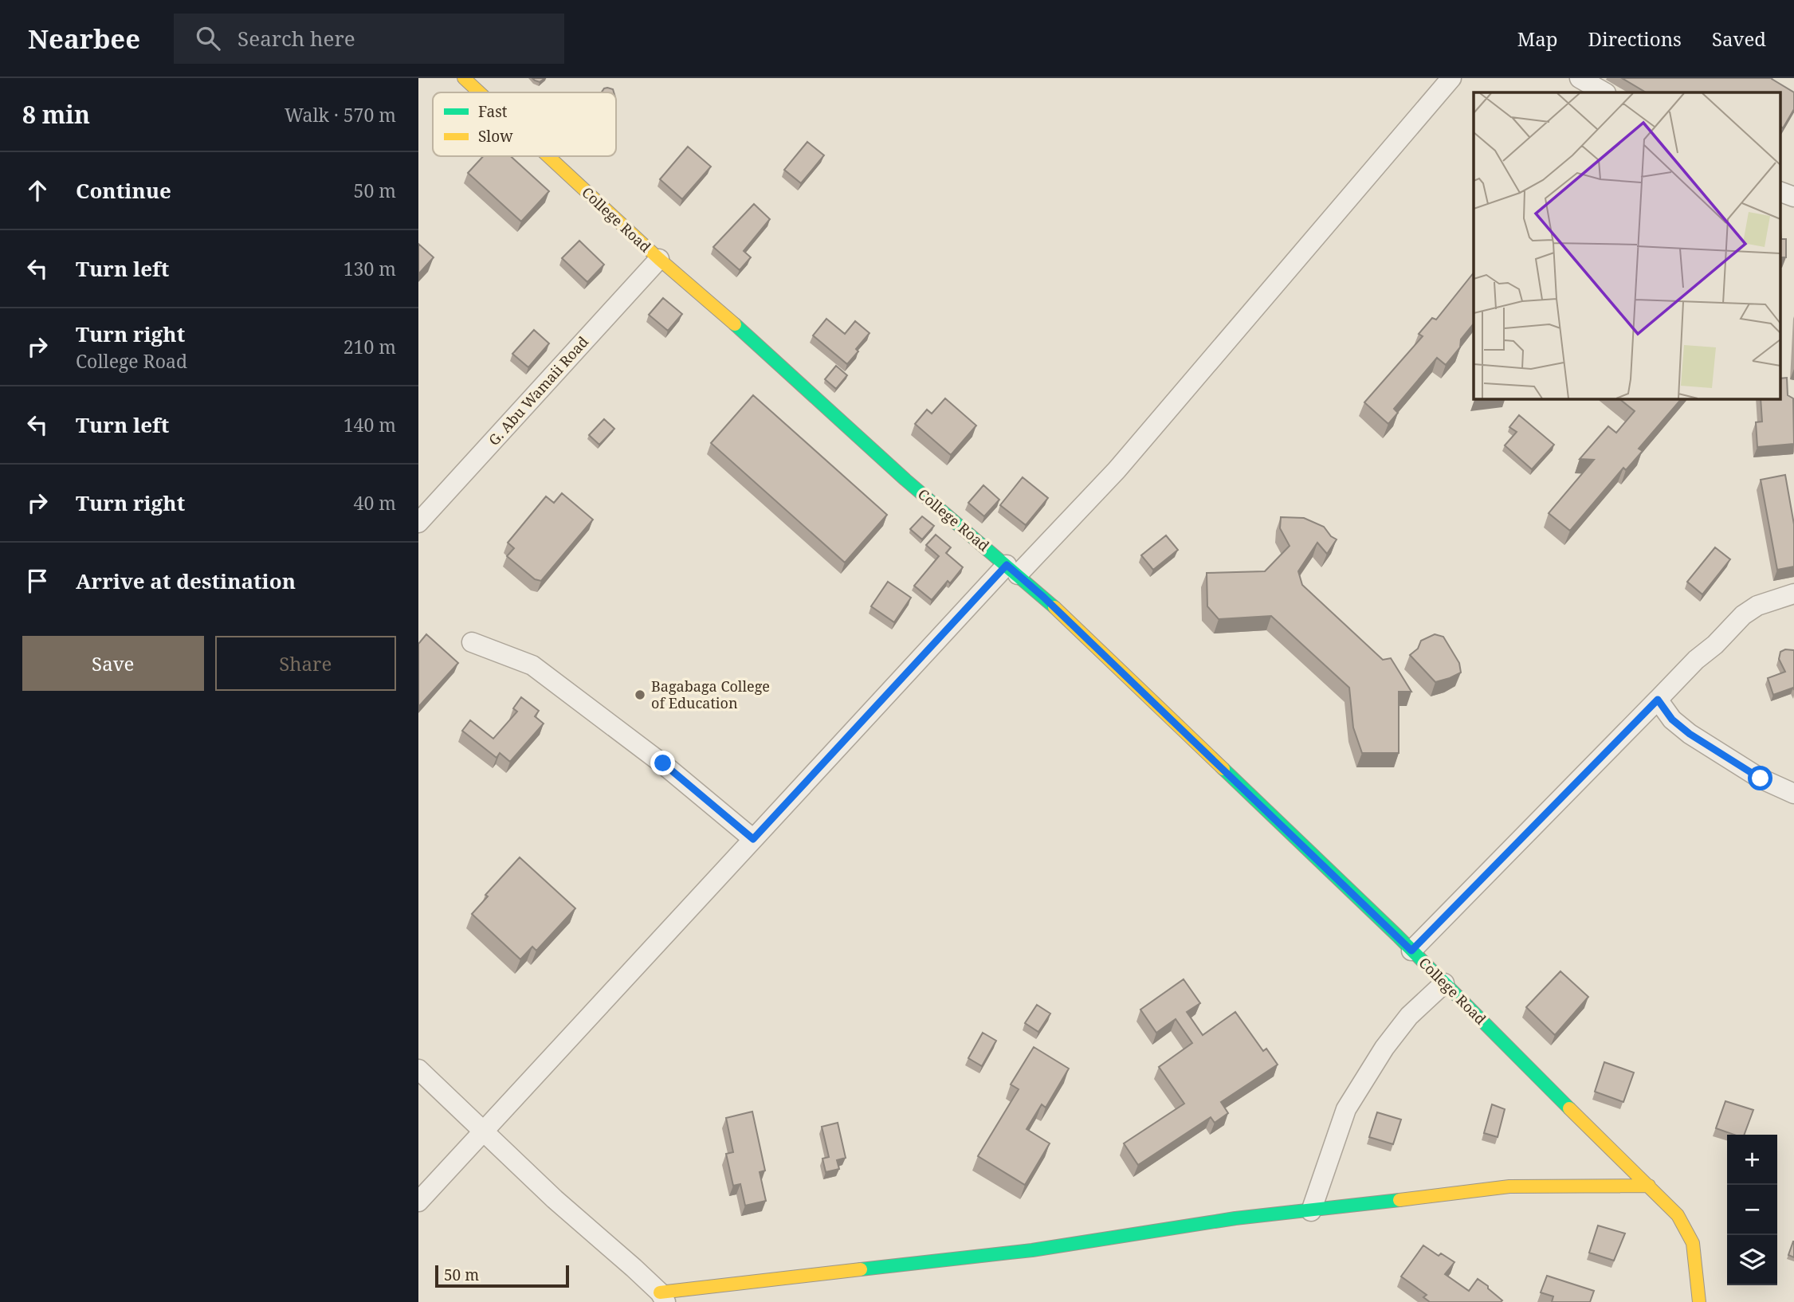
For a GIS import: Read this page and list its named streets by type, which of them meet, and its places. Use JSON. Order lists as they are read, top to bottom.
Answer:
{
  "streets": {
    "street": ["College Road", "G. Abu Wamaii Road"]
  },
  "crossings": [
    ["College Road", "G. Abu Wamaii Road"]
  ],
  "places": ["Bagabaga College of Education"],
  "legend": ["Fast", "Slow"],
  "scale_bar": "50 m",
  "page": {
    "header": "Nearbee",
    "search": "Search here",
    "nav": ["Map", "Directions", "Saved"],
    "heading": ["8 min", "Walk · 570 m"],
    "list": [
      ["Continue", "50 m"],
      ["Turn left", "130 m"],
      ["Turn right", "College Road", "210 m"],
      ["Turn left", "140 m"],
      ["Turn right", "40 m"],
      "Arrive at destination"
    ],
    "buttons": ["Save", "Share"],
    "map_buttons": ["+", "−"],
    "scale": "50 m"
  }
}
